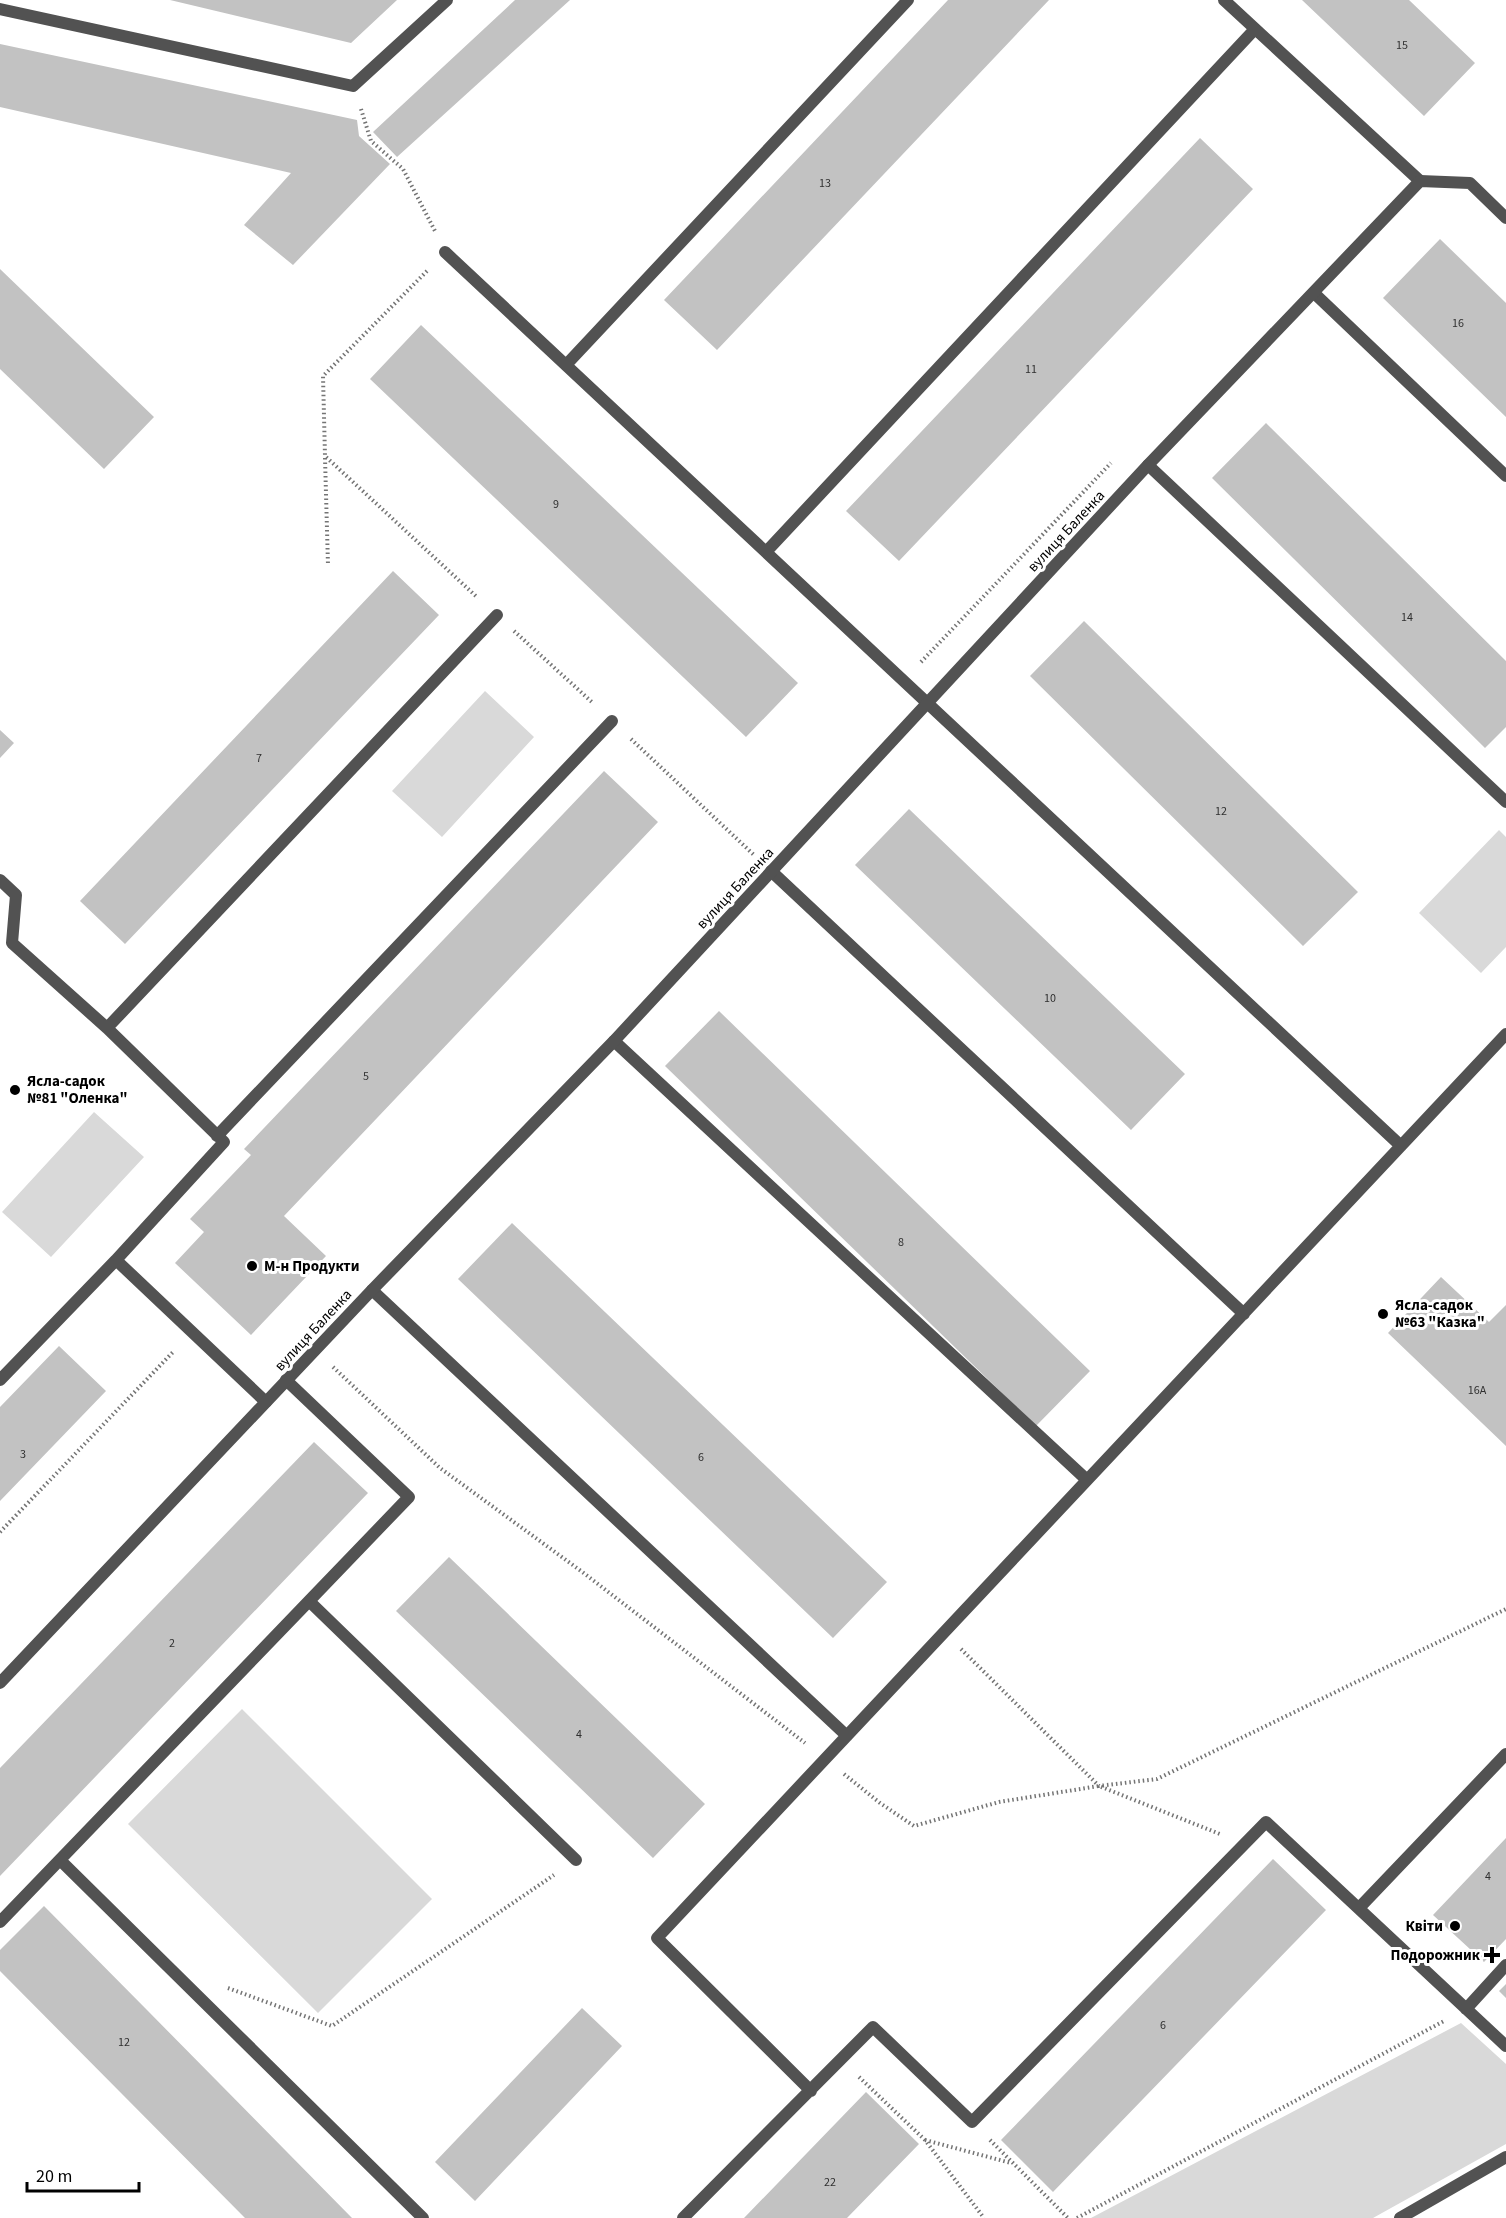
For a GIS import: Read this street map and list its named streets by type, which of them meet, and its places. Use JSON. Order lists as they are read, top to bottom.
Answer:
{
  "streets": {
    "street": ["вулиця Баленка"]
  },
  "places": {
    "other": [
      "Ясла-садок №81 \"Оленка\"",
      "М-н Продукти",
      "Ясла-садок №63 \"Казка\"",
      "Квіти"
    ],
    "health": ["Подорожник"]
  },
  "house_numbers": [
    "15",
    "13",
    "16",
    "11",
    "9",
    "14",
    "7",
    "12",
    "10",
    "5",
    "8",
    "16А",
    "3",
    "6",
    "2",
    "4",
    "4",
    "6",
    "12",
    "22"
  ],
  "scale_bar": "20 m"
}
